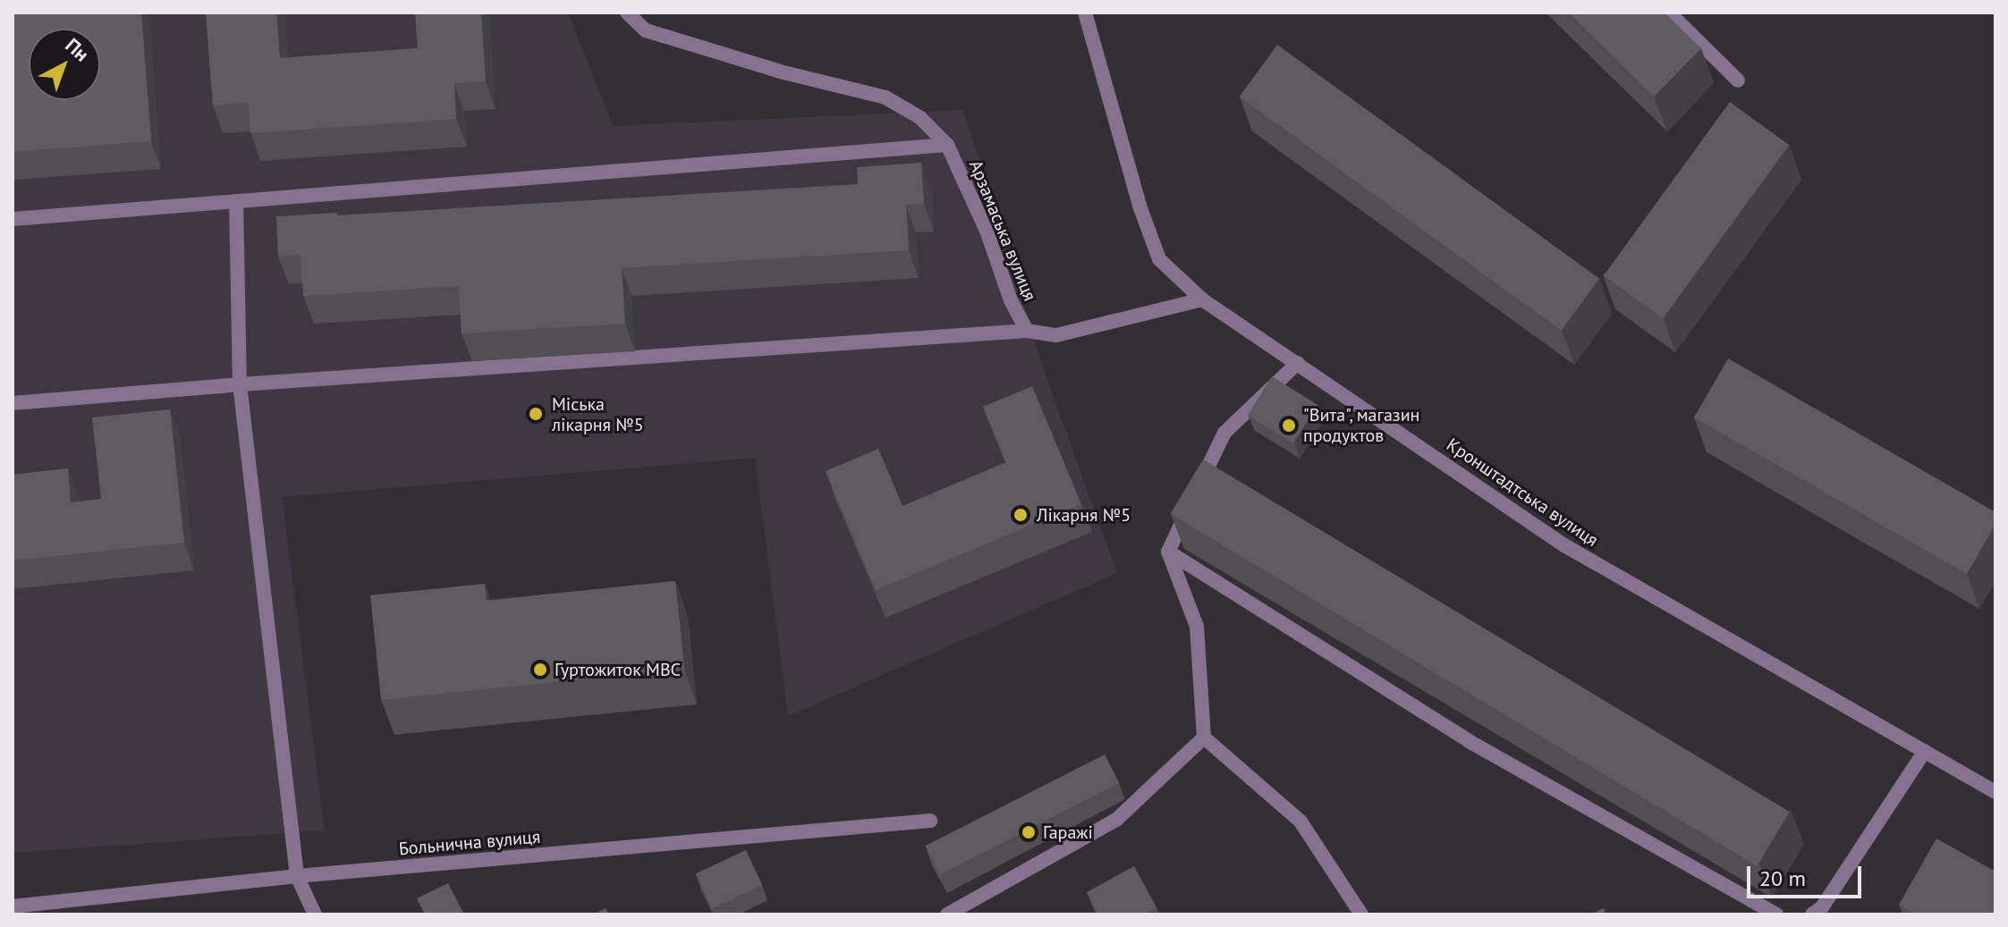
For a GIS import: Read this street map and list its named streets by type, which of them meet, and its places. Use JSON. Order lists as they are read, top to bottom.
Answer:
{
  "streets": {
    "street": ["Арзамаська вулиця", "Кронштадтська вулиця", "Больнична вулиця"]
  },
  "places": [
    "Міська лікарня №5",
    "\"Вита\", магазин продуктов",
    "Лікарня №5",
    "Гуртожиток МВС",
    "Гаражі"
  ],
  "scale_bar": "20 m",
  "north": "top right"
}
